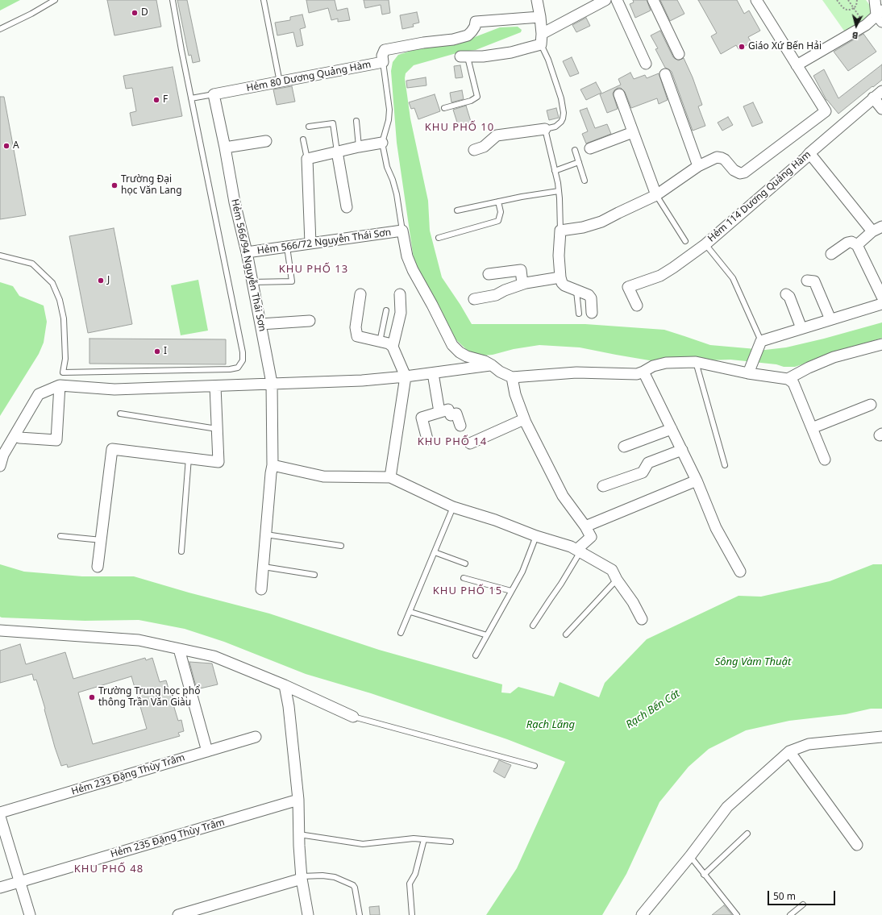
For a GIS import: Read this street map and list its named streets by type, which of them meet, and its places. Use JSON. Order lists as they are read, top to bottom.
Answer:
{
  "streets": {
    "street": [
      "Hẻm 80 Dương Quảng Hàm",
      "Hẻm 114 Dương Quảng Hàm",
      "Hẻm 566/72 Nguyễn Thái Sơn",
      "Hẻm 566/94 Nguyễn Thái Sơn",
      "Hẻm 233 Đặng Thùy Trâm",
      "Hẻm 235 Đặng Thùy Trâm"
    ]
  },
  "crossings": [
    ["Hẻm 80 Dương Quảng Hàm", "Hẻm 566/72 Nguyễn Thái Sơn"],
    ["Hẻm 80 Dương Quảng Hàm", "Hẻm 566/94 Nguyễn Thái Sơn"],
    ["Hẻm 566/72 Nguyễn Thái Sơn", "Hẻm 566/94 Nguyễn Thái Sơn"]
  ],
  "districts": [
    "KHU PHỐ 10",
    "KHU PHỐ 13",
    "KHU PHỐ 14",
    "KHU PHỐ 15",
    "KHU PHỐ 48"
  ],
  "water": ["Sông Vàm Thuật", "Rạch Bến Cát", "Rạch Lăng"],
  "places": [
    "D",
    "Giáo Xứ Bến Hải",
    "F",
    "A",
    "Trường Đại học Văn Lang",
    "J",
    "I",
    "Trường Trung học phổ thông Trần Văn Giàu"
  ],
  "scale_bar": "50 m",
  "north": "bottom"
}
